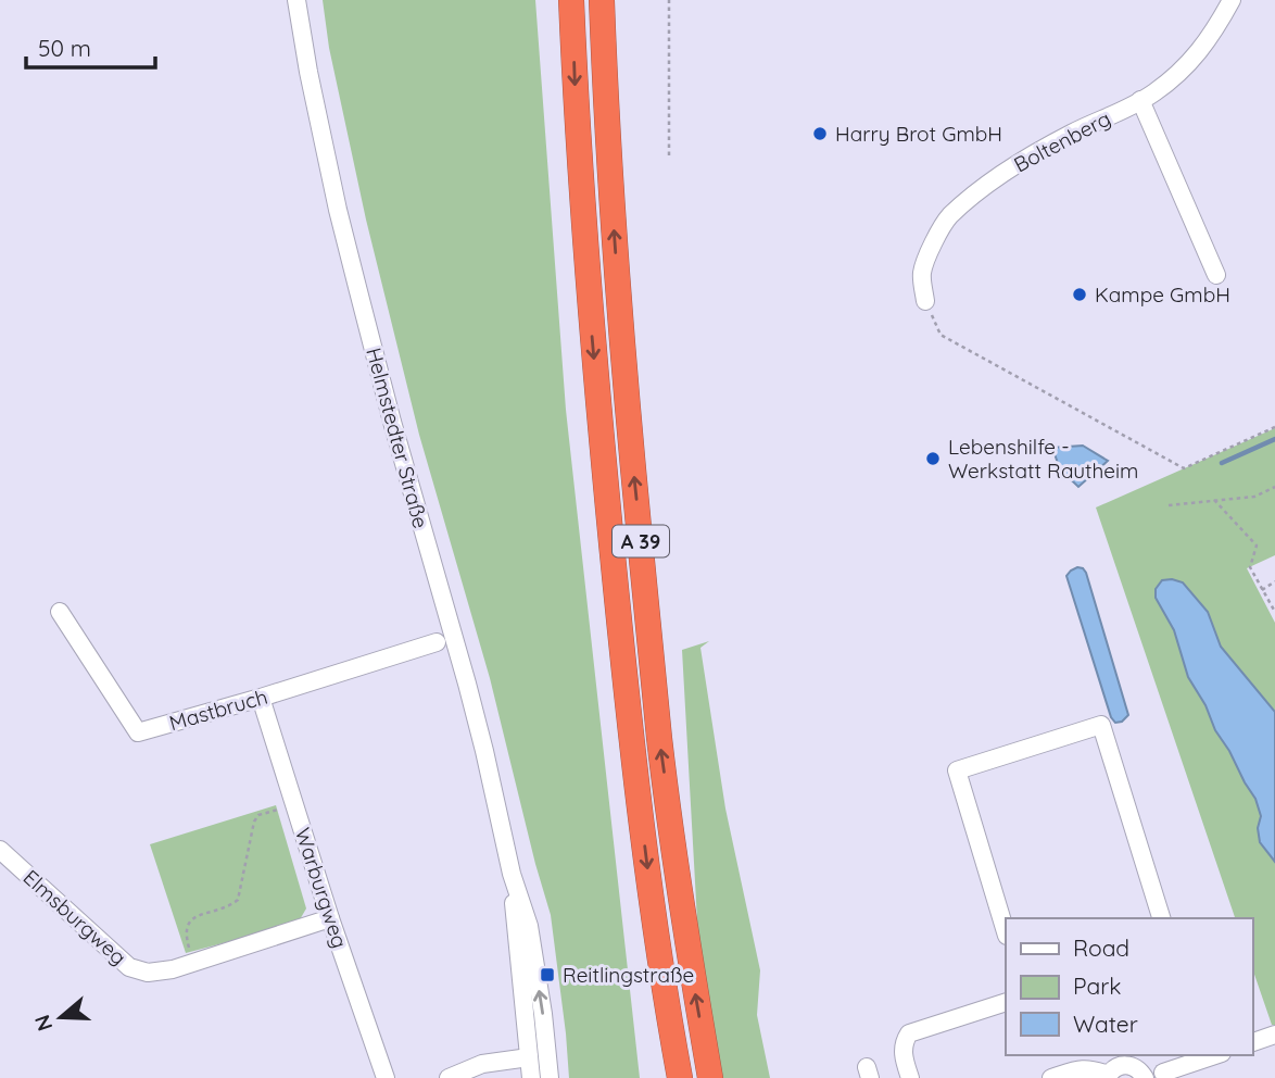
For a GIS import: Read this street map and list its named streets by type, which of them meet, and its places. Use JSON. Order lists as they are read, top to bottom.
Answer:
{
  "streets": {
    "highway": ["A 39"],
    "street": [
      "Boltenberg",
      "Helmstedter Straße",
      "Mastbruch",
      "Warburgweg",
      "Elmsburgweg"
    ]
  },
  "crossings": [
    ["Mastbruch", "Warburgweg"],
    ["Warburgweg", "Elmsburgweg"]
  ],
  "places": {
    "other": ["Harry Brot GmbH", "Kampe GmbH", "Lebenshilfe - Werkstatt Rautheim"],
    "transit": ["Reitlingstraße"]
  },
  "legend": ["Road", "Park", "Water"],
  "scale_bar": "50 m",
  "north": "left"
}
